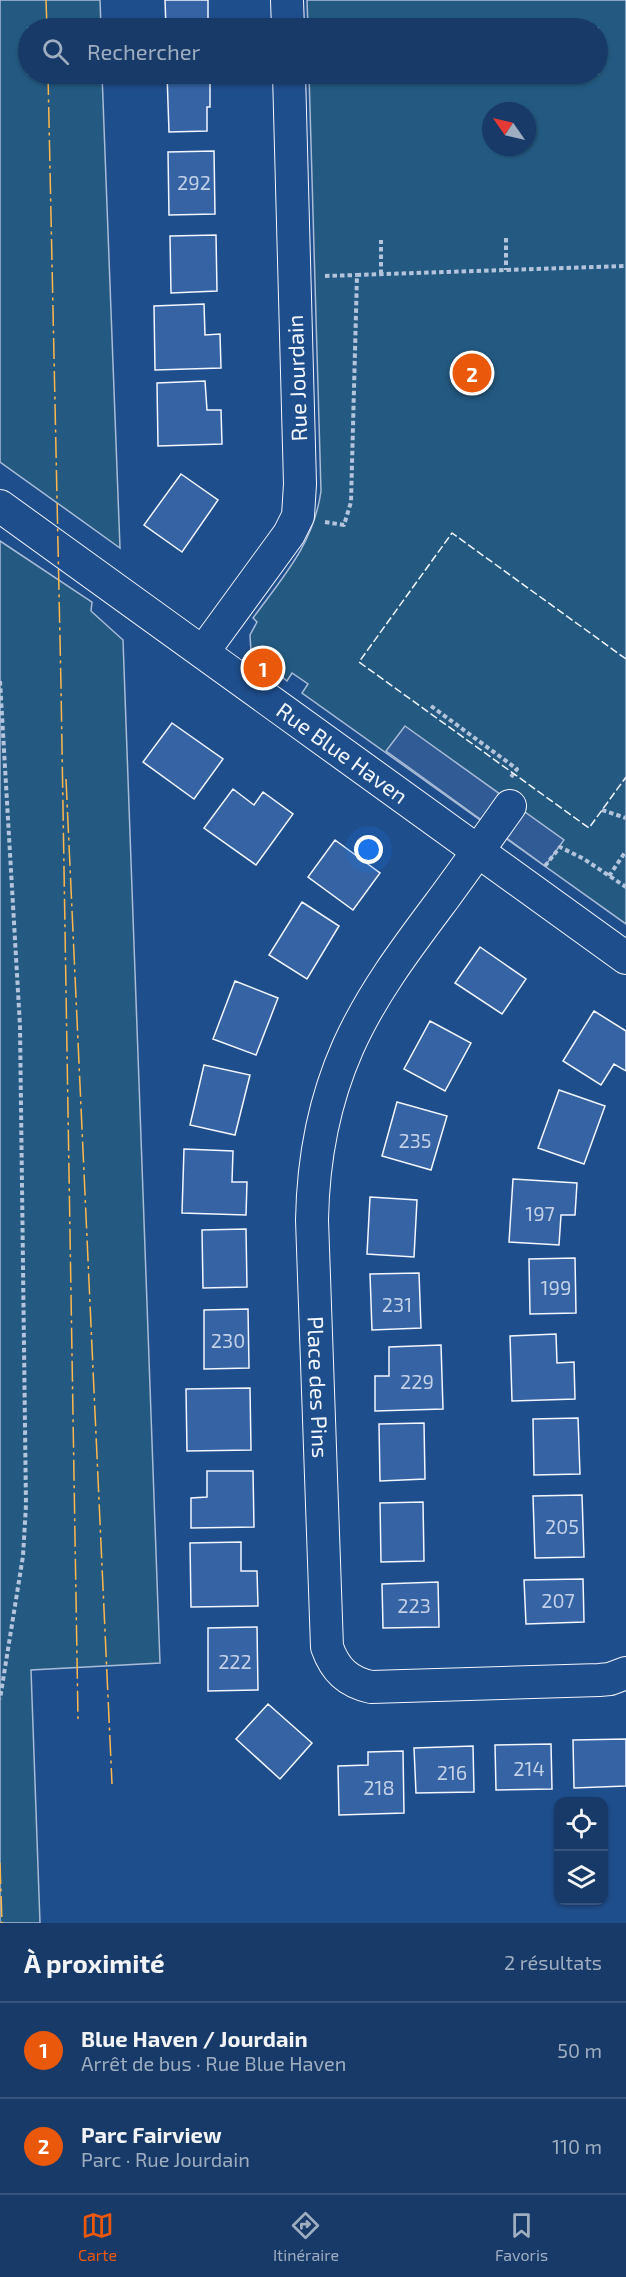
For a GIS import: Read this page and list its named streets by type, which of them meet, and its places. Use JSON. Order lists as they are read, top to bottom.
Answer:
{
  "streets": {
    "street": ["Rue Jourdain", "Rue Blue Haven", "Place des Pins"]
  },
  "crossings": [
    ["Rue Jourdain", "Rue Blue Haven"],
    ["Rue Blue Haven", "Place des Pins"]
  ],
  "house_numbers": [
    "292",
    "235",
    "197",
    "199",
    "231",
    "230",
    "229",
    "205",
    "207",
    "223",
    "222",
    "214",
    "216",
    "218"
  ],
  "north": "top left",
  "page": {
    "search": "Rechercher",
    "pins": ["2", "1"],
    "heading": ["À proximité", "2 résultats"],
    "list": [
      {
        "mark": "1",
        "name": "Blue Haven / Jourdain",
        "note": "Arrêt de bus · Rue Blue Haven",
        "value": "50 m"
      },
      {
        "mark": "2",
        "name": "Parc Fairview",
        "note": "Parc · Rue Jourdain",
        "value": "110 m"
      }
    ],
    "nav": ["Carte", "Itinéraire", "Favoris"]
  }
}
